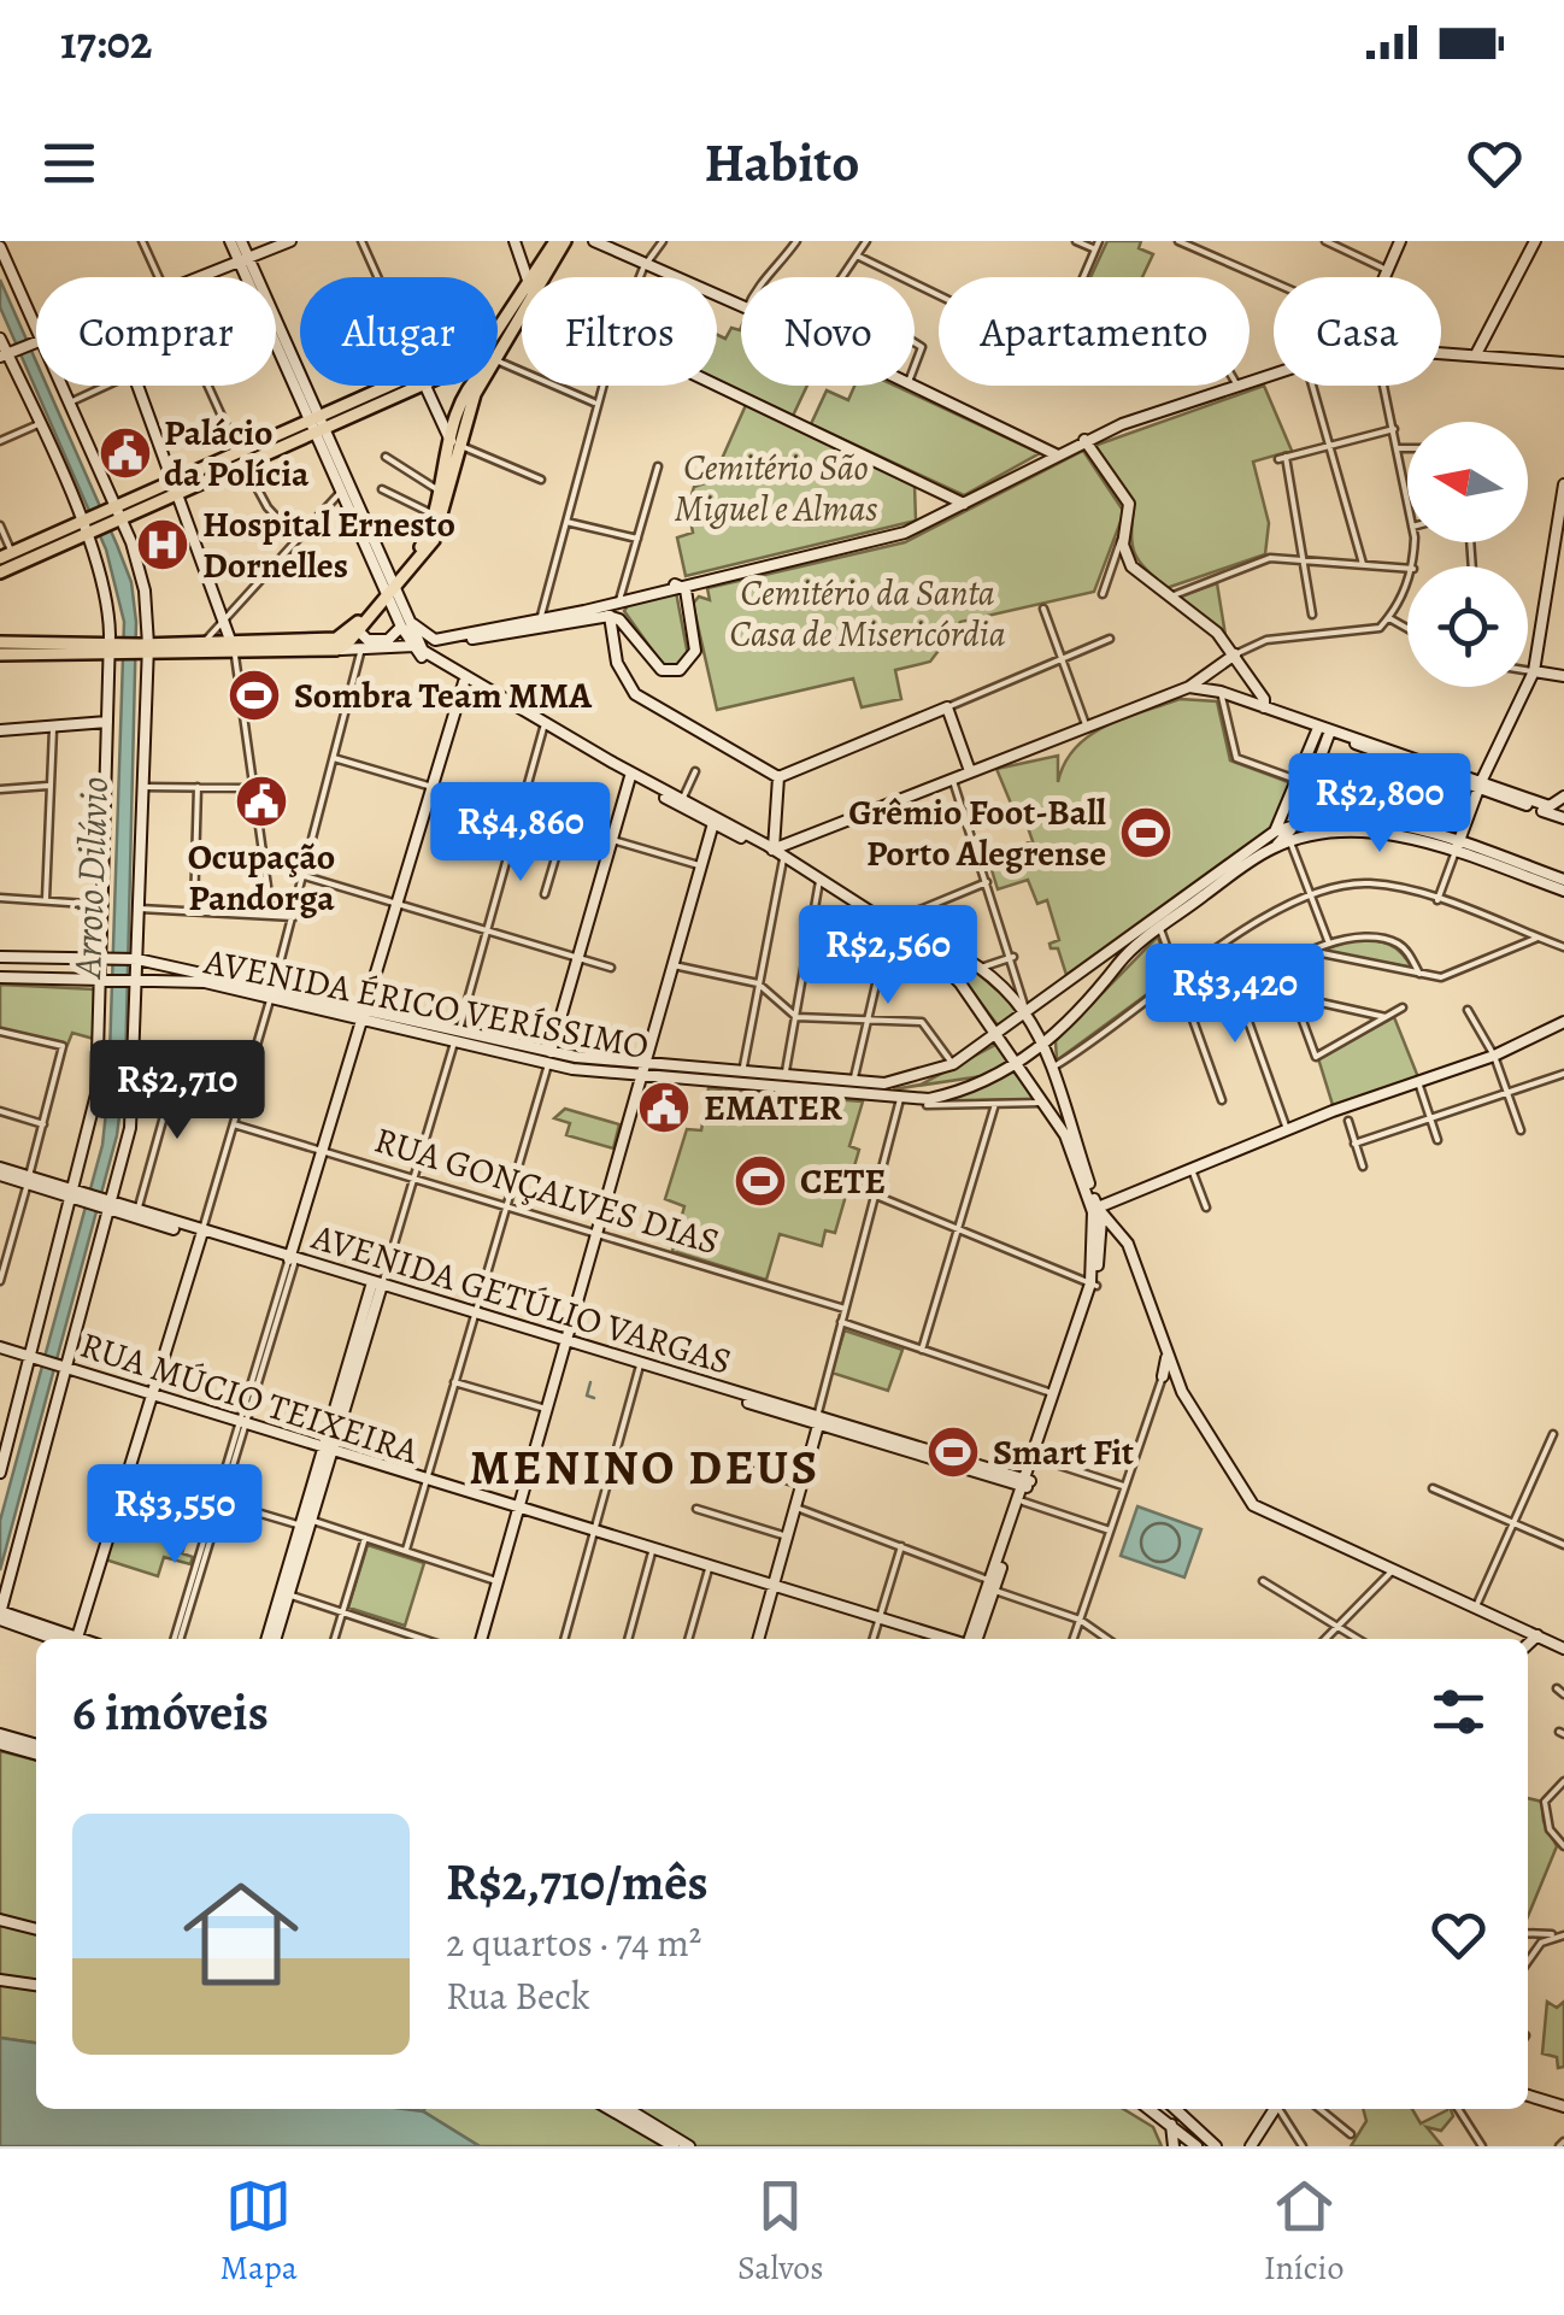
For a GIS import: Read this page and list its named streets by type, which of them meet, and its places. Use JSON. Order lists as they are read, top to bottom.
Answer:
{
  "streets": {
    "main road": ["AVENIDA ÉRICO VERÍSSIMO", "AVENIDA GETÚLIO VARGAS", "RUA MÚCIO TEIXEIRA"],
    "street": ["RUA GONÇALVES DIAS"]
  },
  "districts": ["MENINO DEUS"],
  "water": ["Arroio Dilúvio"],
  "parks": ["Cemitério São Miguel e Almas", "Cemitério da Santa Casa de Misericórdia"],
  "places": {
    "public building": ["Palácio da Polícia", "Ocupação Pandorga", "EMATER"],
    "hospital": ["Hospital Ernesto Dornelles"],
    "sports": [
      "Sombra Team MMA",
      "Grêmio Foot-Ball Porto Alegrense",
      "CETE",
      "Smart Fit"
    ]
  },
  "north": "left",
  "page": {
    "status": "17:02",
    "header": "Habito",
    "chip": [
      "Comprar",
      "Alugar",
      "Filtros",
      "Novo",
      "Apartamento",
      "Casa"
    ],
    "price": [
      "R$2,800",
      "R$4,860",
      "R$2,560",
      "R$3,420",
      "R$2,710",
      "R$3,550"
    ],
    "heading": "6 imóveis",
    "list": [
      {
        "name": "R$2,710/mês",
        "note": "2 quartos · 74 m² · Rua Beck"
      }
    ],
    "tabs": ["Mapa", "Salvos", "Início"]
  }
}
